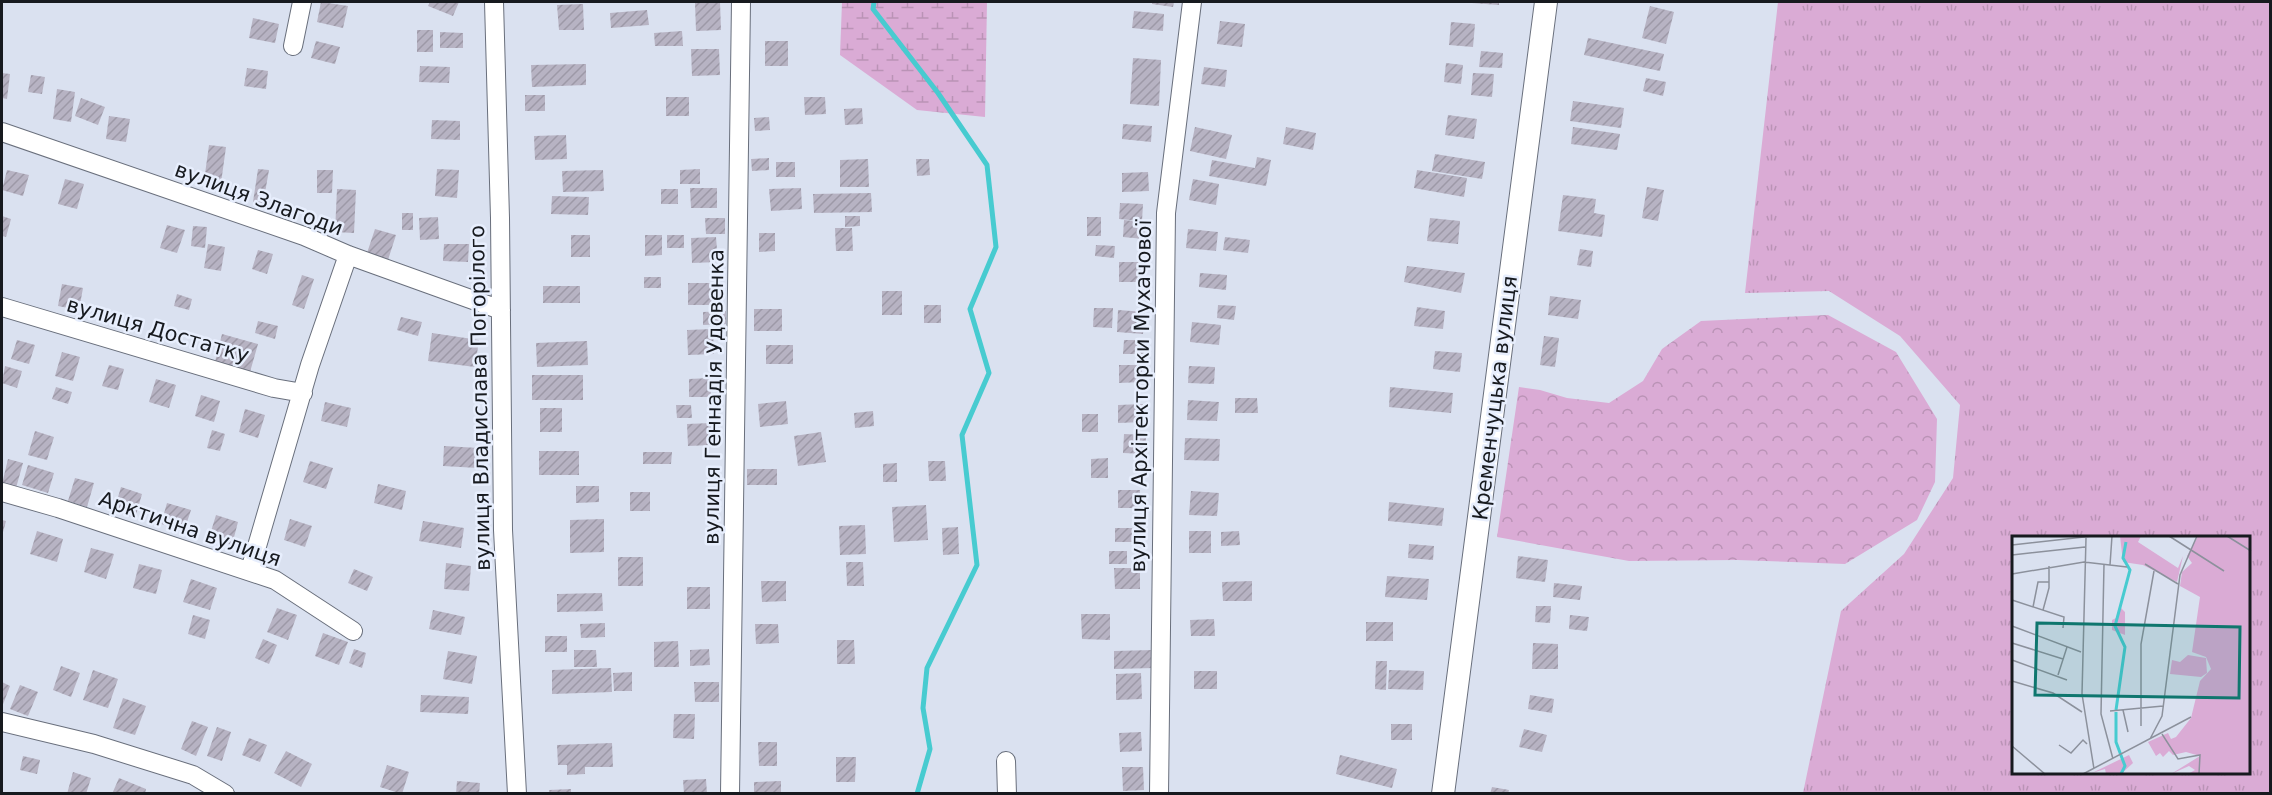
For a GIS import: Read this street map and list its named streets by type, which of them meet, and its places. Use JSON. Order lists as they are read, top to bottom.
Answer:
{
  "streets": {
    "street": [
      "вулиця Злагоди",
      "вулиця Достатку",
      "вулиця Архітекторки Мухачової",
      "вулиця Геннадія Удовенка",
      "вулиця Владислава Погорілого",
      "Кременчуцька вулиця",
      "Арктична вулиця"
    ]
  },
  "crossings": [
    ["вулиця Злагоди", "вулиця Владислава Погорілого"]
  ]
}
